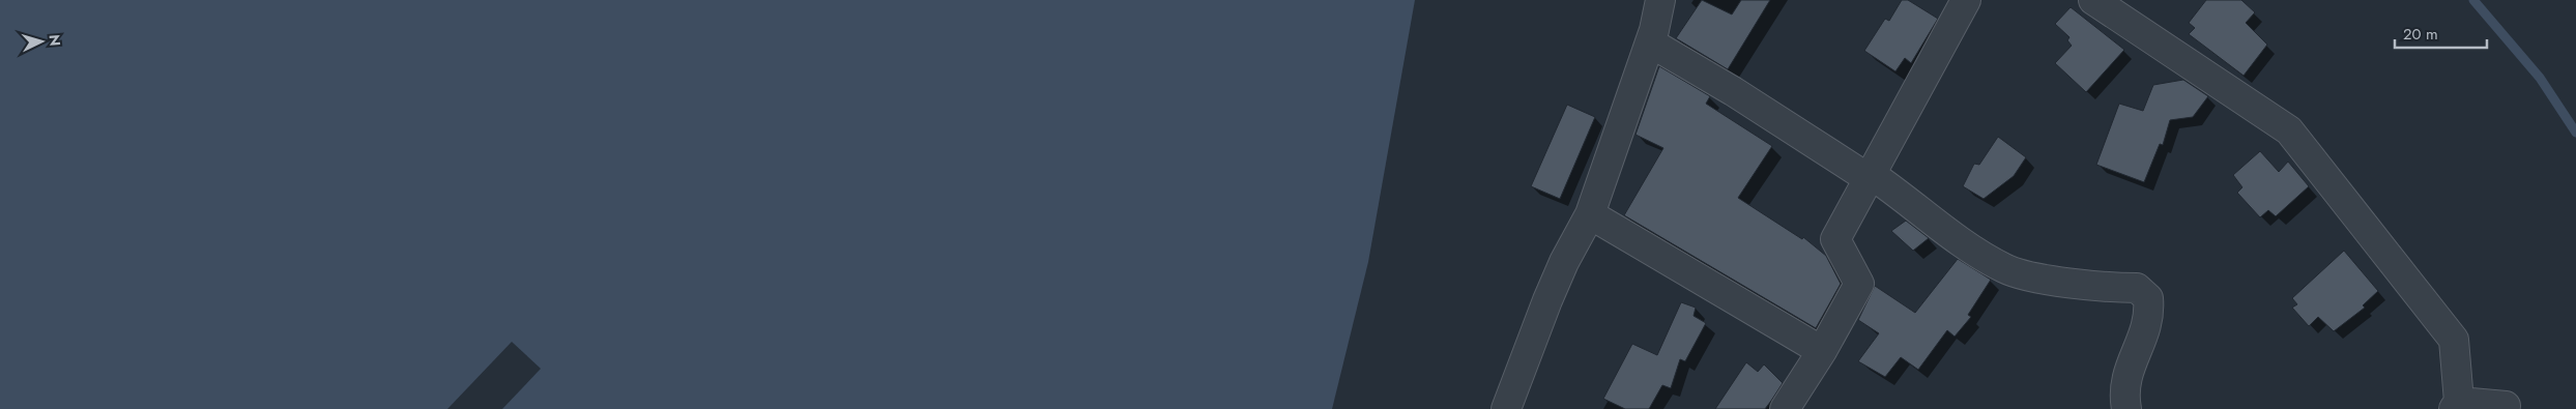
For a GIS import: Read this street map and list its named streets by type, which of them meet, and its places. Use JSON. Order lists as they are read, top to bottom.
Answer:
{
  "scale_bar": "20 m",
  "north": "right"
}
